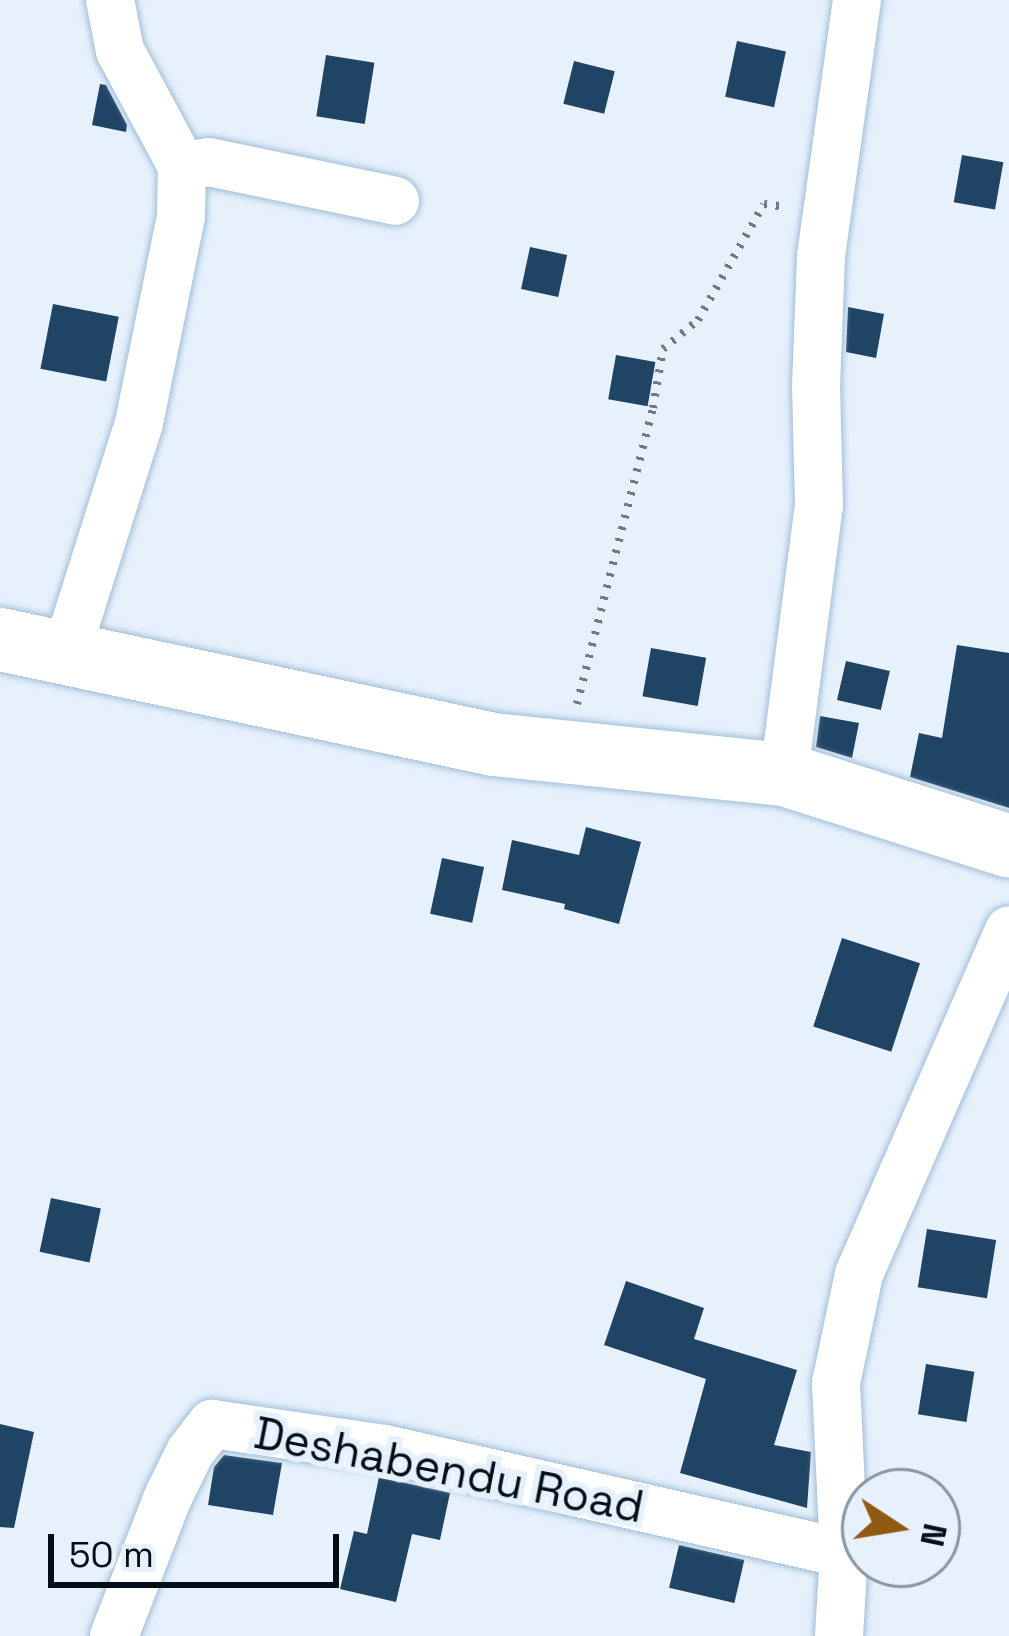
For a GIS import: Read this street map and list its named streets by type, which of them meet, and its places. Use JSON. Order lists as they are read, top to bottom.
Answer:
{
  "streets": {
    "street": ["Deshabendu Road"]
  },
  "scale_bar": "50 m",
  "north": "right"
}
